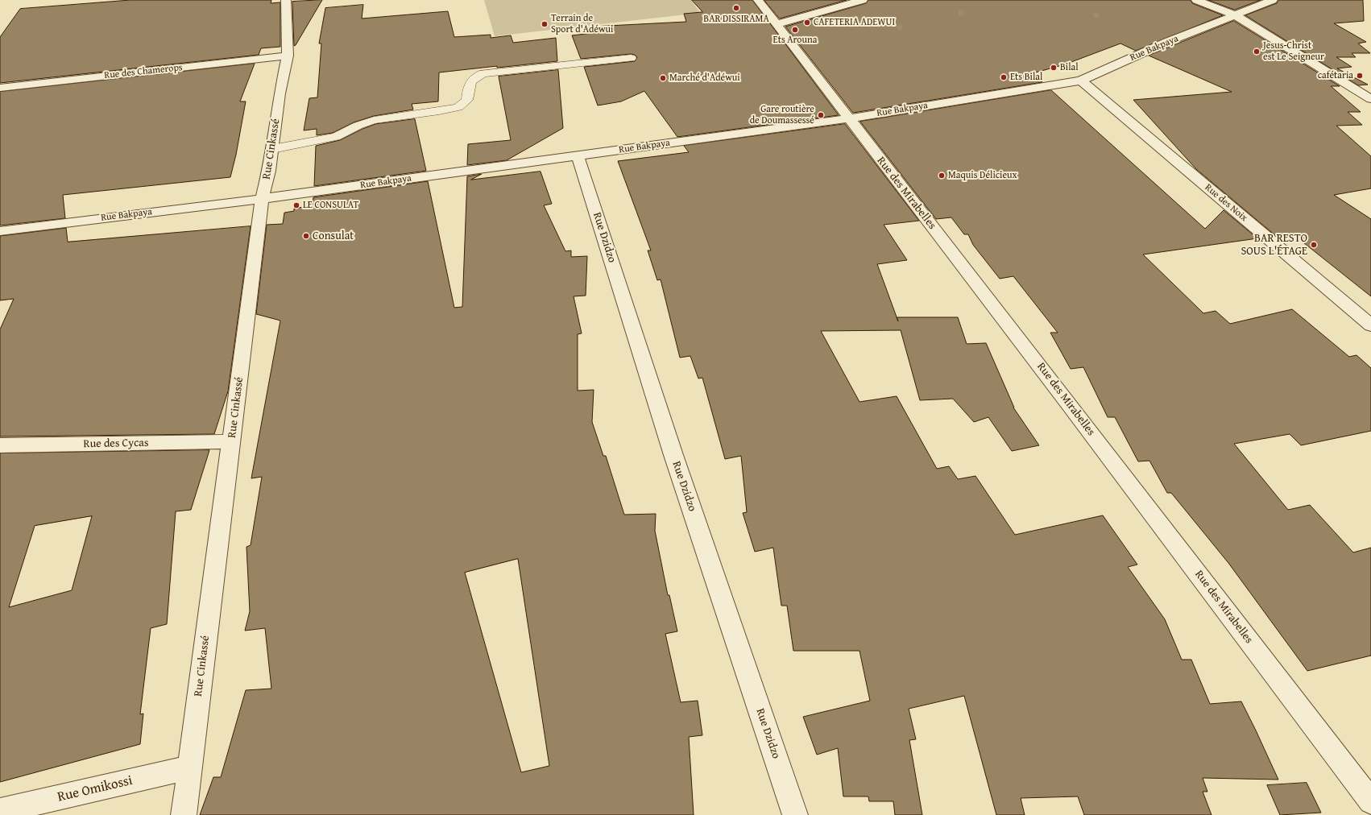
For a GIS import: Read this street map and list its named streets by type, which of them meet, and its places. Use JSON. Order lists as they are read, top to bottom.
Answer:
{
  "streets": {
    "street": [
      "Rue Bakpaya",
      "Rue des Chamerops",
      "Rue Cinkassé",
      "Rue des Mirabelles",
      "Rue des Noix",
      "Rue Dzidzo",
      "Rue des Cycas",
      "Rue Omikossi"
    ]
  },
  "crossings": [
    ["Rue Bakpaya", "Rue Cinkassé"],
    ["Rue Bakpaya", "Rue des Mirabelles"],
    ["Rue Bakpaya", "Rue des Noix"],
    ["Rue Bakpaya", "Rue Dzidzo"],
    ["Rue des Chamerops", "Rue Cinkassé"],
    ["Rue Cinkassé", "Rue des Cycas"],
    ["Rue Cinkassé", "Rue Omikossi"]
  ],
  "places": [
    "BAR DISSIRAMA",
    "CAFETERIA ADEWUI",
    "Terrain de Sport d'Adéwui",
    "Ets Arouna",
    "Jesus-Christ est Le Seigneur",
    "Bilal",
    "cafétaria",
    "Ets Bilal",
    "Marché d'Adéwui",
    "Gare routière de Doumassessé",
    "Maquis Délicieux",
    "LE CONSULAT",
    "Consulat",
    "BAR RESTO SOUS L'ÉTAGE"
  ]
}
